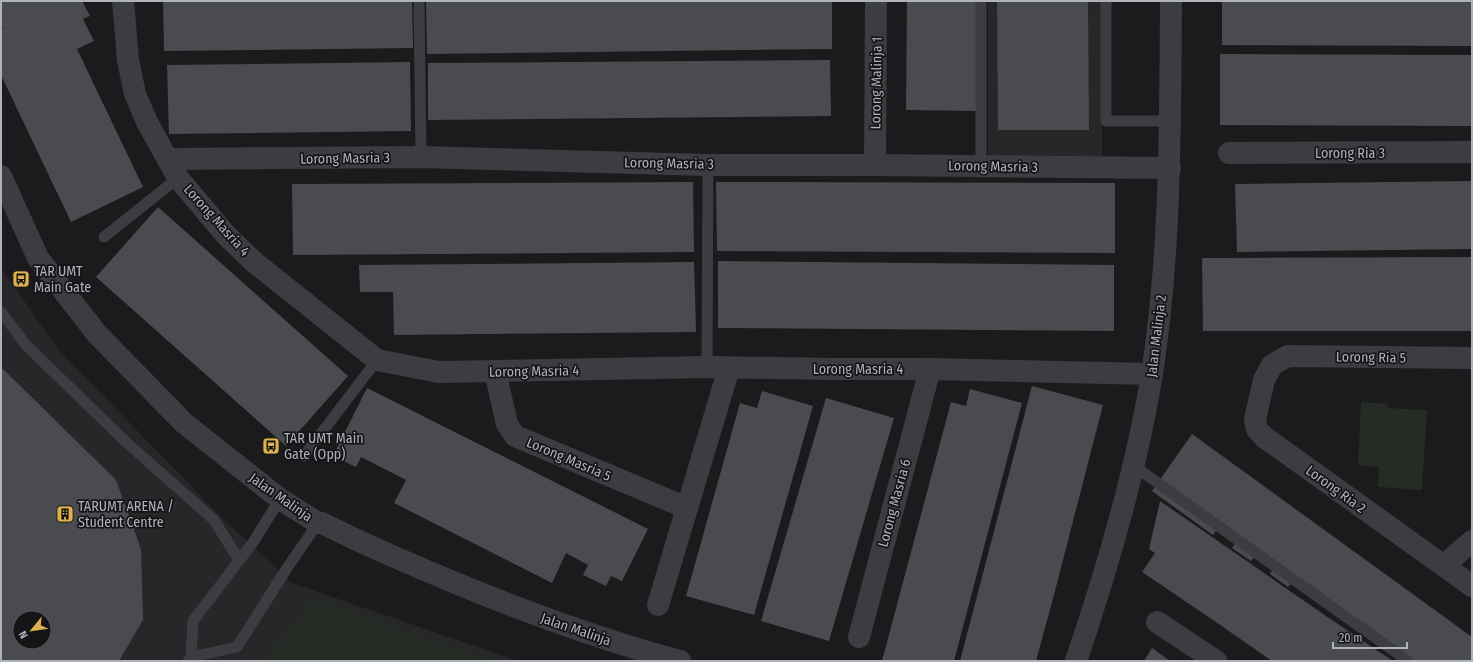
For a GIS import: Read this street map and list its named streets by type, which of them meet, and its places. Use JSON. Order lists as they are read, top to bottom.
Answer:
{
  "streets": {
    "street": [
      "Lorong Malinja 1",
      "Lorong Ria 3",
      "Lorong Masria 3",
      "Lorong Masria 4",
      "Jalan Malinja 2",
      "Lorong Ria 5",
      "Lorong Masria 5",
      "Lorong Ria 2",
      "Jalan Malinja",
      "Lorong Masria 6"
    ]
  },
  "crossings": [
    ["Lorong Malinja 1", "Lorong Masria 3"],
    ["Lorong Masria 3", "Lorong Masria 4"],
    ["Lorong Masria 3", "Jalan Malinja 2"],
    ["Lorong Masria 4", "Jalan Malinja 2"],
    ["Lorong Masria 4", "Lorong Masria 5"],
    ["Lorong Masria 4", "Lorong Masria 6"],
    ["Lorong Ria 5", "Lorong Ria 2"]
  ],
  "places": {
    "bus stop": ["TAR UMT Main Gate", "TAR UMT Main Gate (Opp)"],
    "building": ["TARUMT ARENA / Student Centre"]
  },
  "scale_bar": "20 m",
  "north": "bottom left"
}
